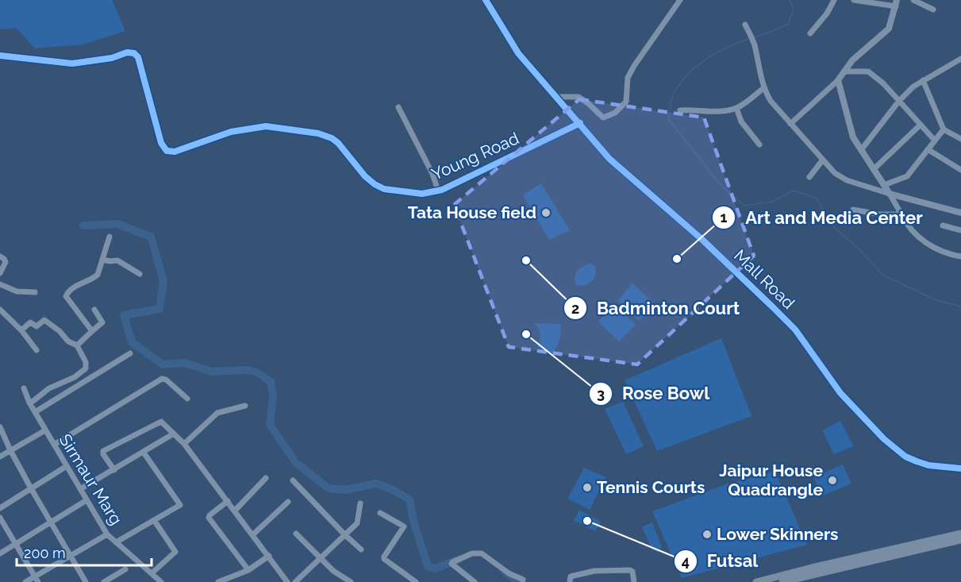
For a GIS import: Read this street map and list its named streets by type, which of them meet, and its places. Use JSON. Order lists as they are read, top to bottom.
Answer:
{
  "streets": {
    "street": ["Young Road", "Mall Road", "Sirmaur Marg"]
  },
  "crossings": [
    ["Young Road", "Mall Road"]
  ],
  "places": [
    "Tata House field",
    "Art and Media Center",
    "Badminton Court",
    "Rose Bowl",
    "Jaipur House Quadrangle",
    "Tennis Courts",
    "Futsal",
    "Lower Skinners"
  ],
  "scale_bar": "200 m"
}
